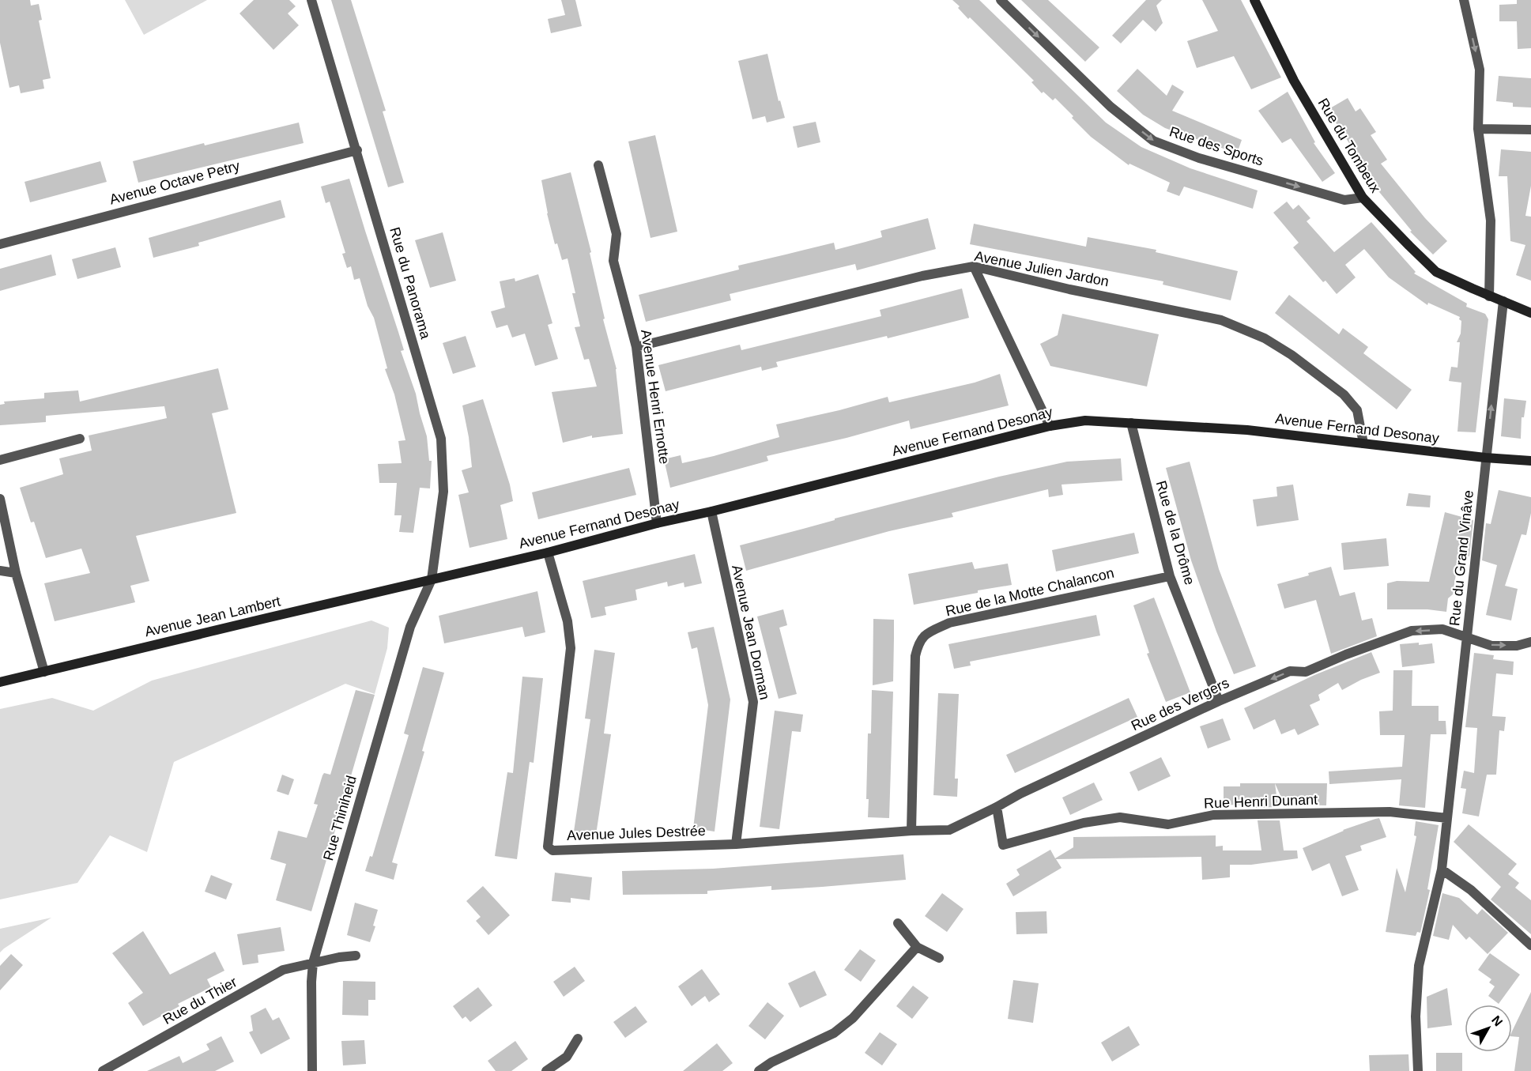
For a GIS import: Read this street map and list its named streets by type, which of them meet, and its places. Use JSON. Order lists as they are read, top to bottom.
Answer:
{
  "streets": {
    "main road": ["Rue du Tombeux", "Avenue Fernand Desonay", "Avenue Jean Lambert"],
    "street": [
      "Rue des Sports",
      "Avenue Octave Petry",
      "Avenue Julien Jardon",
      "Rue du Panorama",
      "Avenue Henri Ernotte",
      "Rue de la Drôme",
      "Rue du Grand Vinâve",
      "Rue de la Motte Chalancon",
      "Avenue Jean Dorman",
      "Rue des Vergers",
      "Rue Henri Dunant",
      "Rue Thiniheid",
      "Avenue Jules Destrée",
      "Rue du Thier"
    ]
  },
  "crossings": [
    ["Rue du Tombeux", "Rue des Sports"],
    ["Rue du Tombeux", "Rue du Grand Vinâve"],
    ["Avenue Octave Petry", "Rue du Panorama"],
    ["Avenue Julien Jardon", "Avenue Henri Ernotte"],
    ["Avenue Julien Jardon", "Avenue Fernand Desonay"],
    ["Rue du Panorama", "Avenue Fernand Desonay"],
    ["Rue du Panorama", "Avenue Jean Lambert"],
    ["Rue du Panorama", "Rue Thiniheid"],
    ["Avenue Henri Ernotte", "Avenue Fernand Desonay"],
    ["Avenue Fernand Desonay", "Rue de la Drôme"],
    ["Avenue Fernand Desonay", "Rue du Grand Vinâve"],
    ["Avenue Fernand Desonay", "Avenue Jean Lambert"],
    ["Avenue Fernand Desonay", "Avenue Jean Dorman"],
    ["Avenue Fernand Desonay", "Rue Thiniheid"],
    ["Avenue Fernand Desonay", "Avenue Jules Destrée"],
    ["Rue de la Drôme", "Rue de la Motte Chalancon"],
    ["Rue de la Drôme", "Rue des Vergers"],
    ["Rue du Grand Vinâve", "Rue des Vergers"],
    ["Rue du Grand Vinâve", "Rue Henri Dunant"],
    ["Rue de la Motte Chalancon", "Rue des Vergers"],
    ["Rue de la Motte Chalancon", "Avenue Jules Destrée"],
    ["Avenue Jean Lambert", "Rue Thiniheid"],
    ["Avenue Jean Dorman", "Avenue Jules Destrée"],
    ["Rue des Vergers", "Rue Henri Dunant"],
    ["Rue des Vergers", "Avenue Jules Destrée"],
    ["Rue Thiniheid", "Rue du Thier"]
  ],
  "one_way": ["Rue des Sports"],
  "north": "top right"
}
